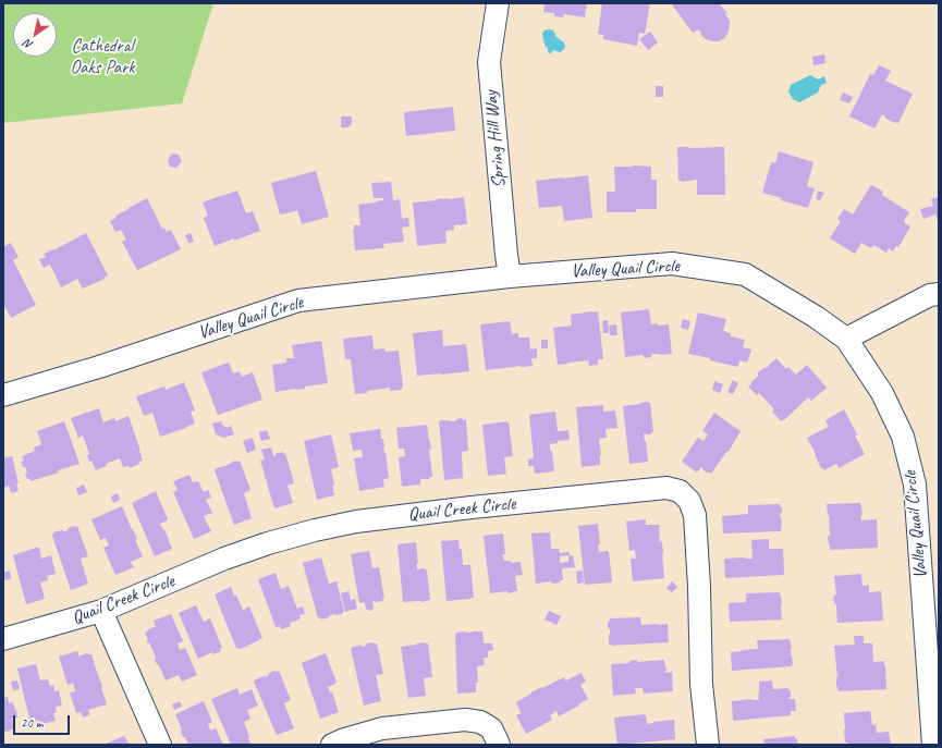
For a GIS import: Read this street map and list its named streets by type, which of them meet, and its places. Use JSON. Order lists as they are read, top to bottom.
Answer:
{
  "streets": {
    "street": ["Spring Hill Way", "Valley Quail Circle", "Quail Creek Circle"]
  },
  "crossings": [
    ["Spring Hill Way", "Valley Quail Circle"]
  ],
  "parks": ["Cathedral Oaks Park"],
  "scale_bar": "20 m",
  "north": "bottom left"
}
